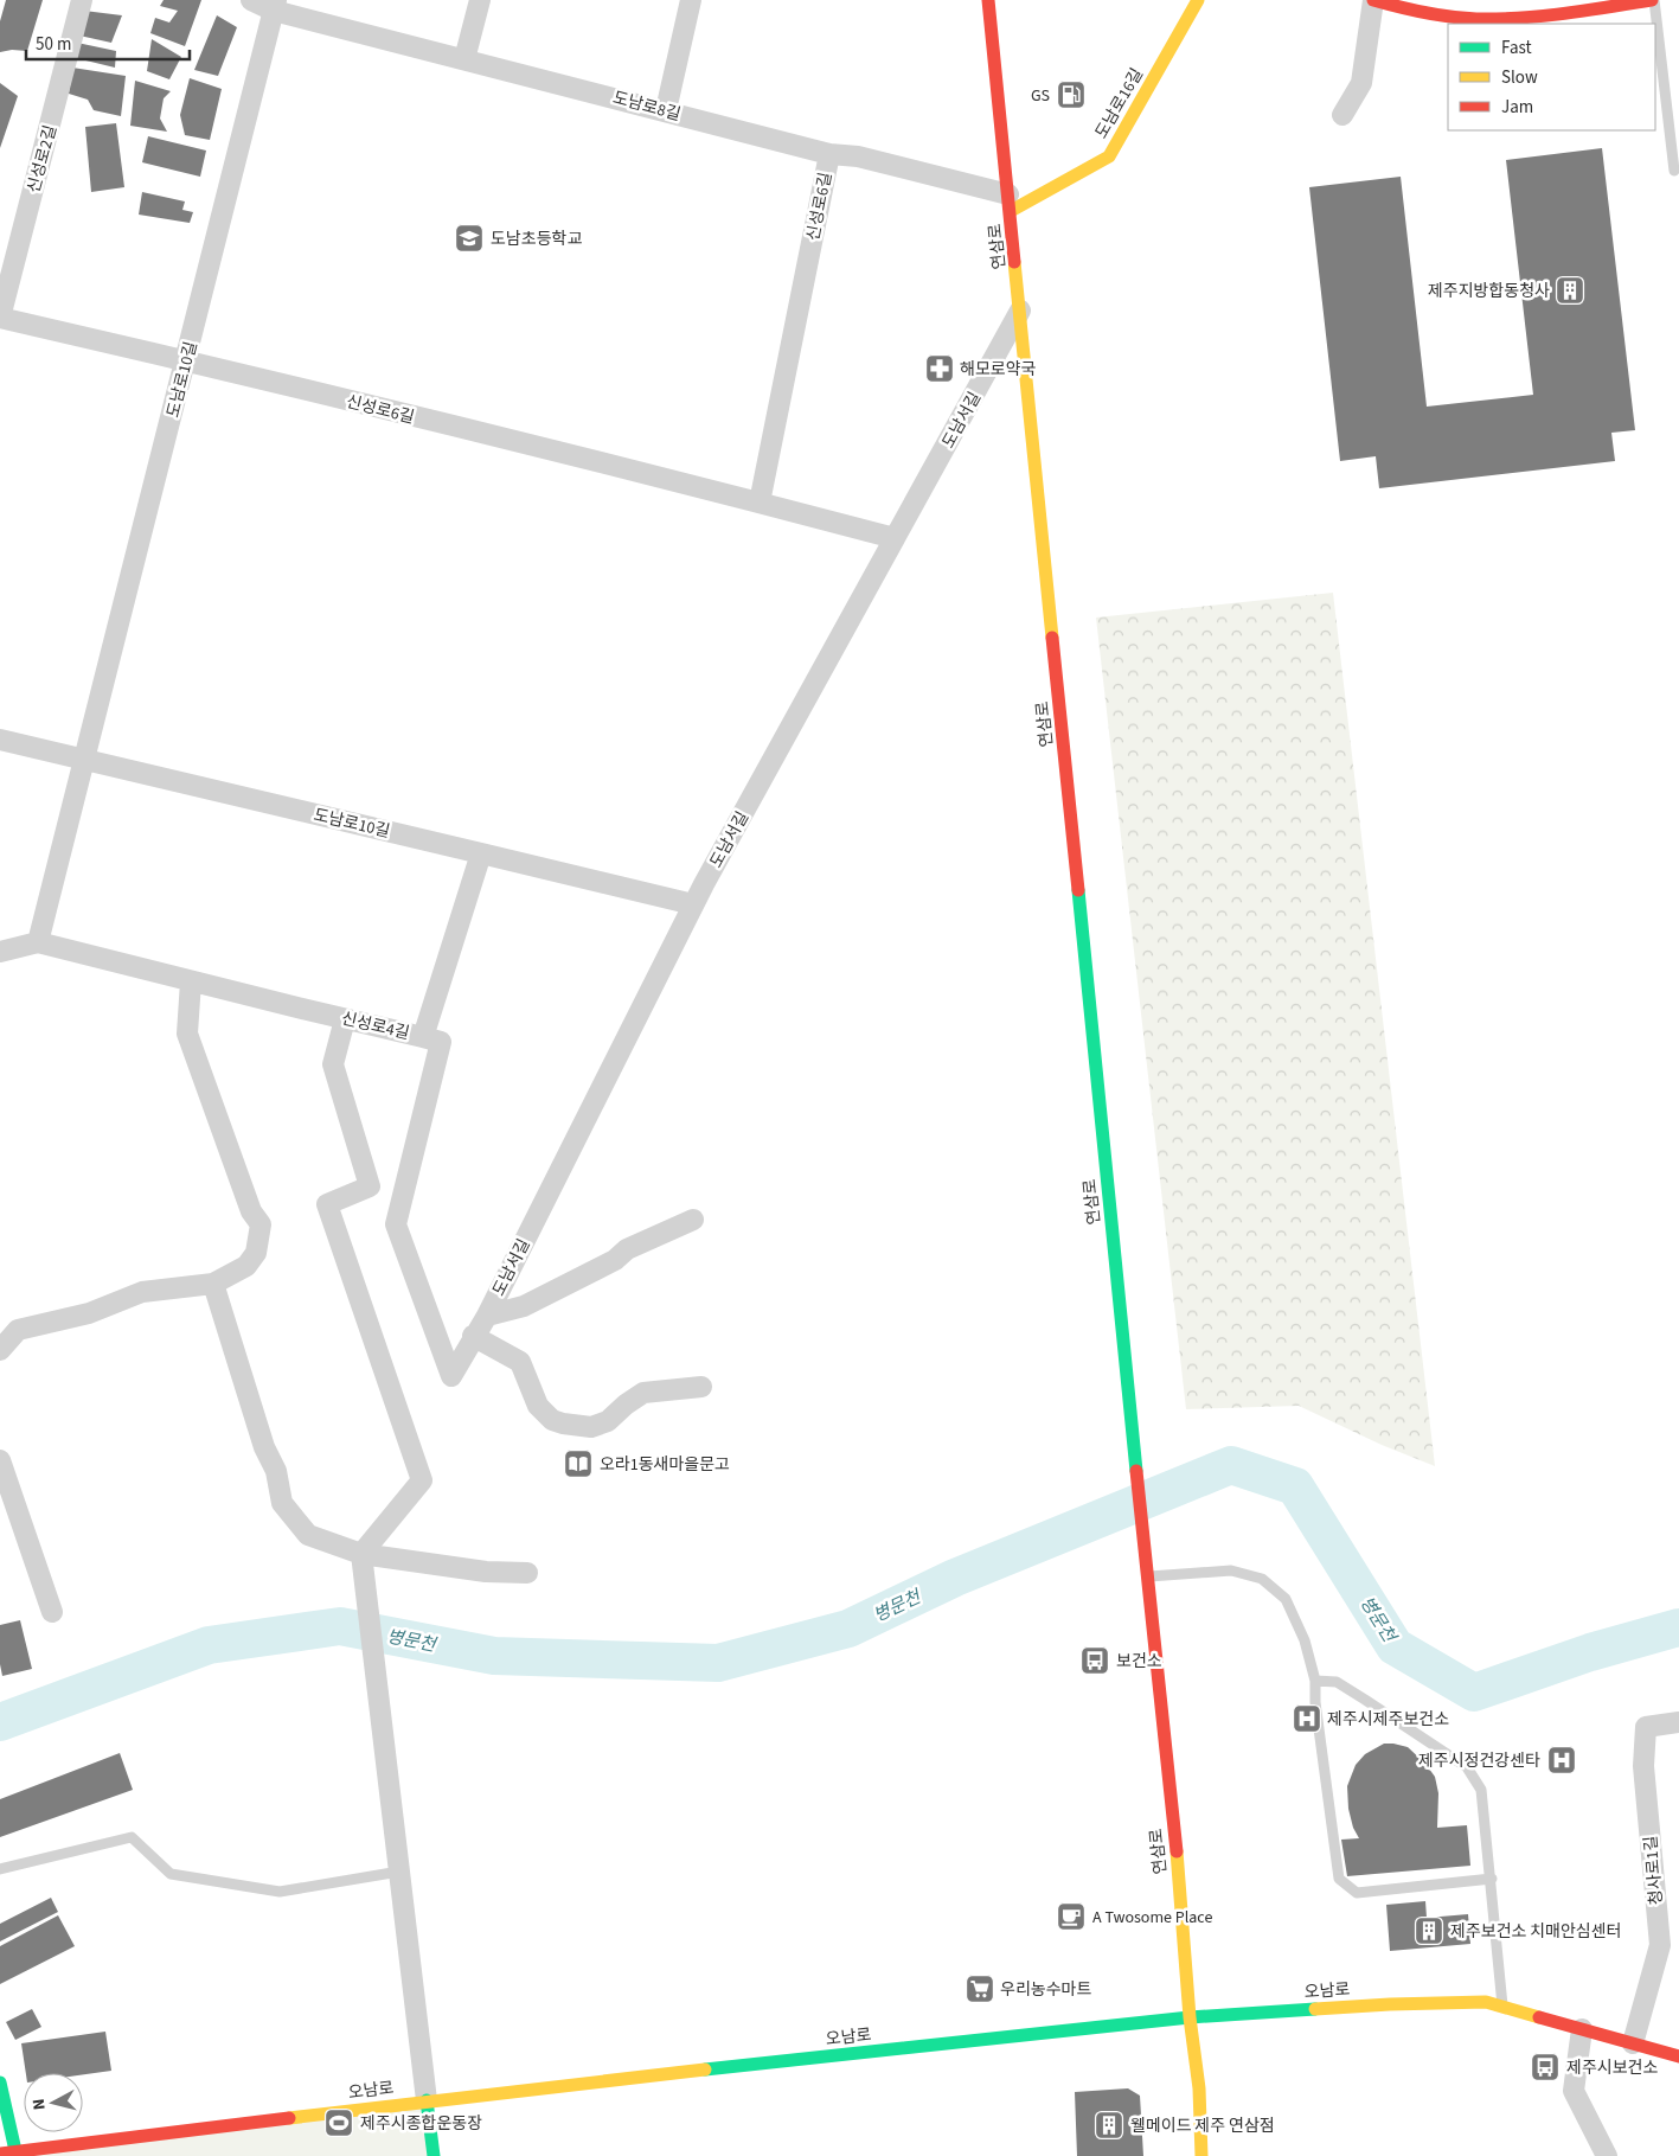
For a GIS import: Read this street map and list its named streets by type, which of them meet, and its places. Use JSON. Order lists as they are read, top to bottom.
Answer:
{
  "streets": {
    "main road": ["도남로16길", "연삼로", "오남로"],
    "street": [
      "도남로8길",
      "신성로2길",
      "신성로6길",
      "도남로10길",
      "도남서길",
      "신성로4길",
      "청사로1길"
    ]
  },
  "crossings": [
    ["도남로16길", "도남로8길"],
    ["도남로16길", "연삼로"],
    ["도남로8길", "신성로6길"],
    ["도남로8길", "연삼로"],
    ["도남로8길", "도남로10길"],
    ["신성로2길", "신성로6길"],
    ["신성로6길", "도남로10길"],
    ["신성로6길", "도남서길"],
    ["연삼로", "도남서길"],
    ["연삼로", "오남로"],
    ["도남로10길", "신성로4길"],
    ["도남서길", "신성로4길"],
    ["청사로1길", "오남로"]
  ],
  "water": ["병문천"],
  "places": {
    "fuel station": ["GS"],
    "school or university": ["도남초등학교"],
    "building": ["제주지방합동청사", "제주보건소 치매안심센터", "웰메이드 제주 연삼점"],
    "pharmacy": ["해모로약국"],
    "library": ["오라1동새마을문고"],
    "bus stop": ["보건소", "제주시보건소"],
    "hospital": ["제주시제주보건소", "제주시정건강센타"],
    "cafe": ["A Twosome Place"],
    "supermarket": ["우리농수마트"],
    "sports": ["제주시종합운동장"]
  },
  "legend": ["Fast", "Slow", "Jam"],
  "scale_bar": "50 m",
  "north": "left"
}
